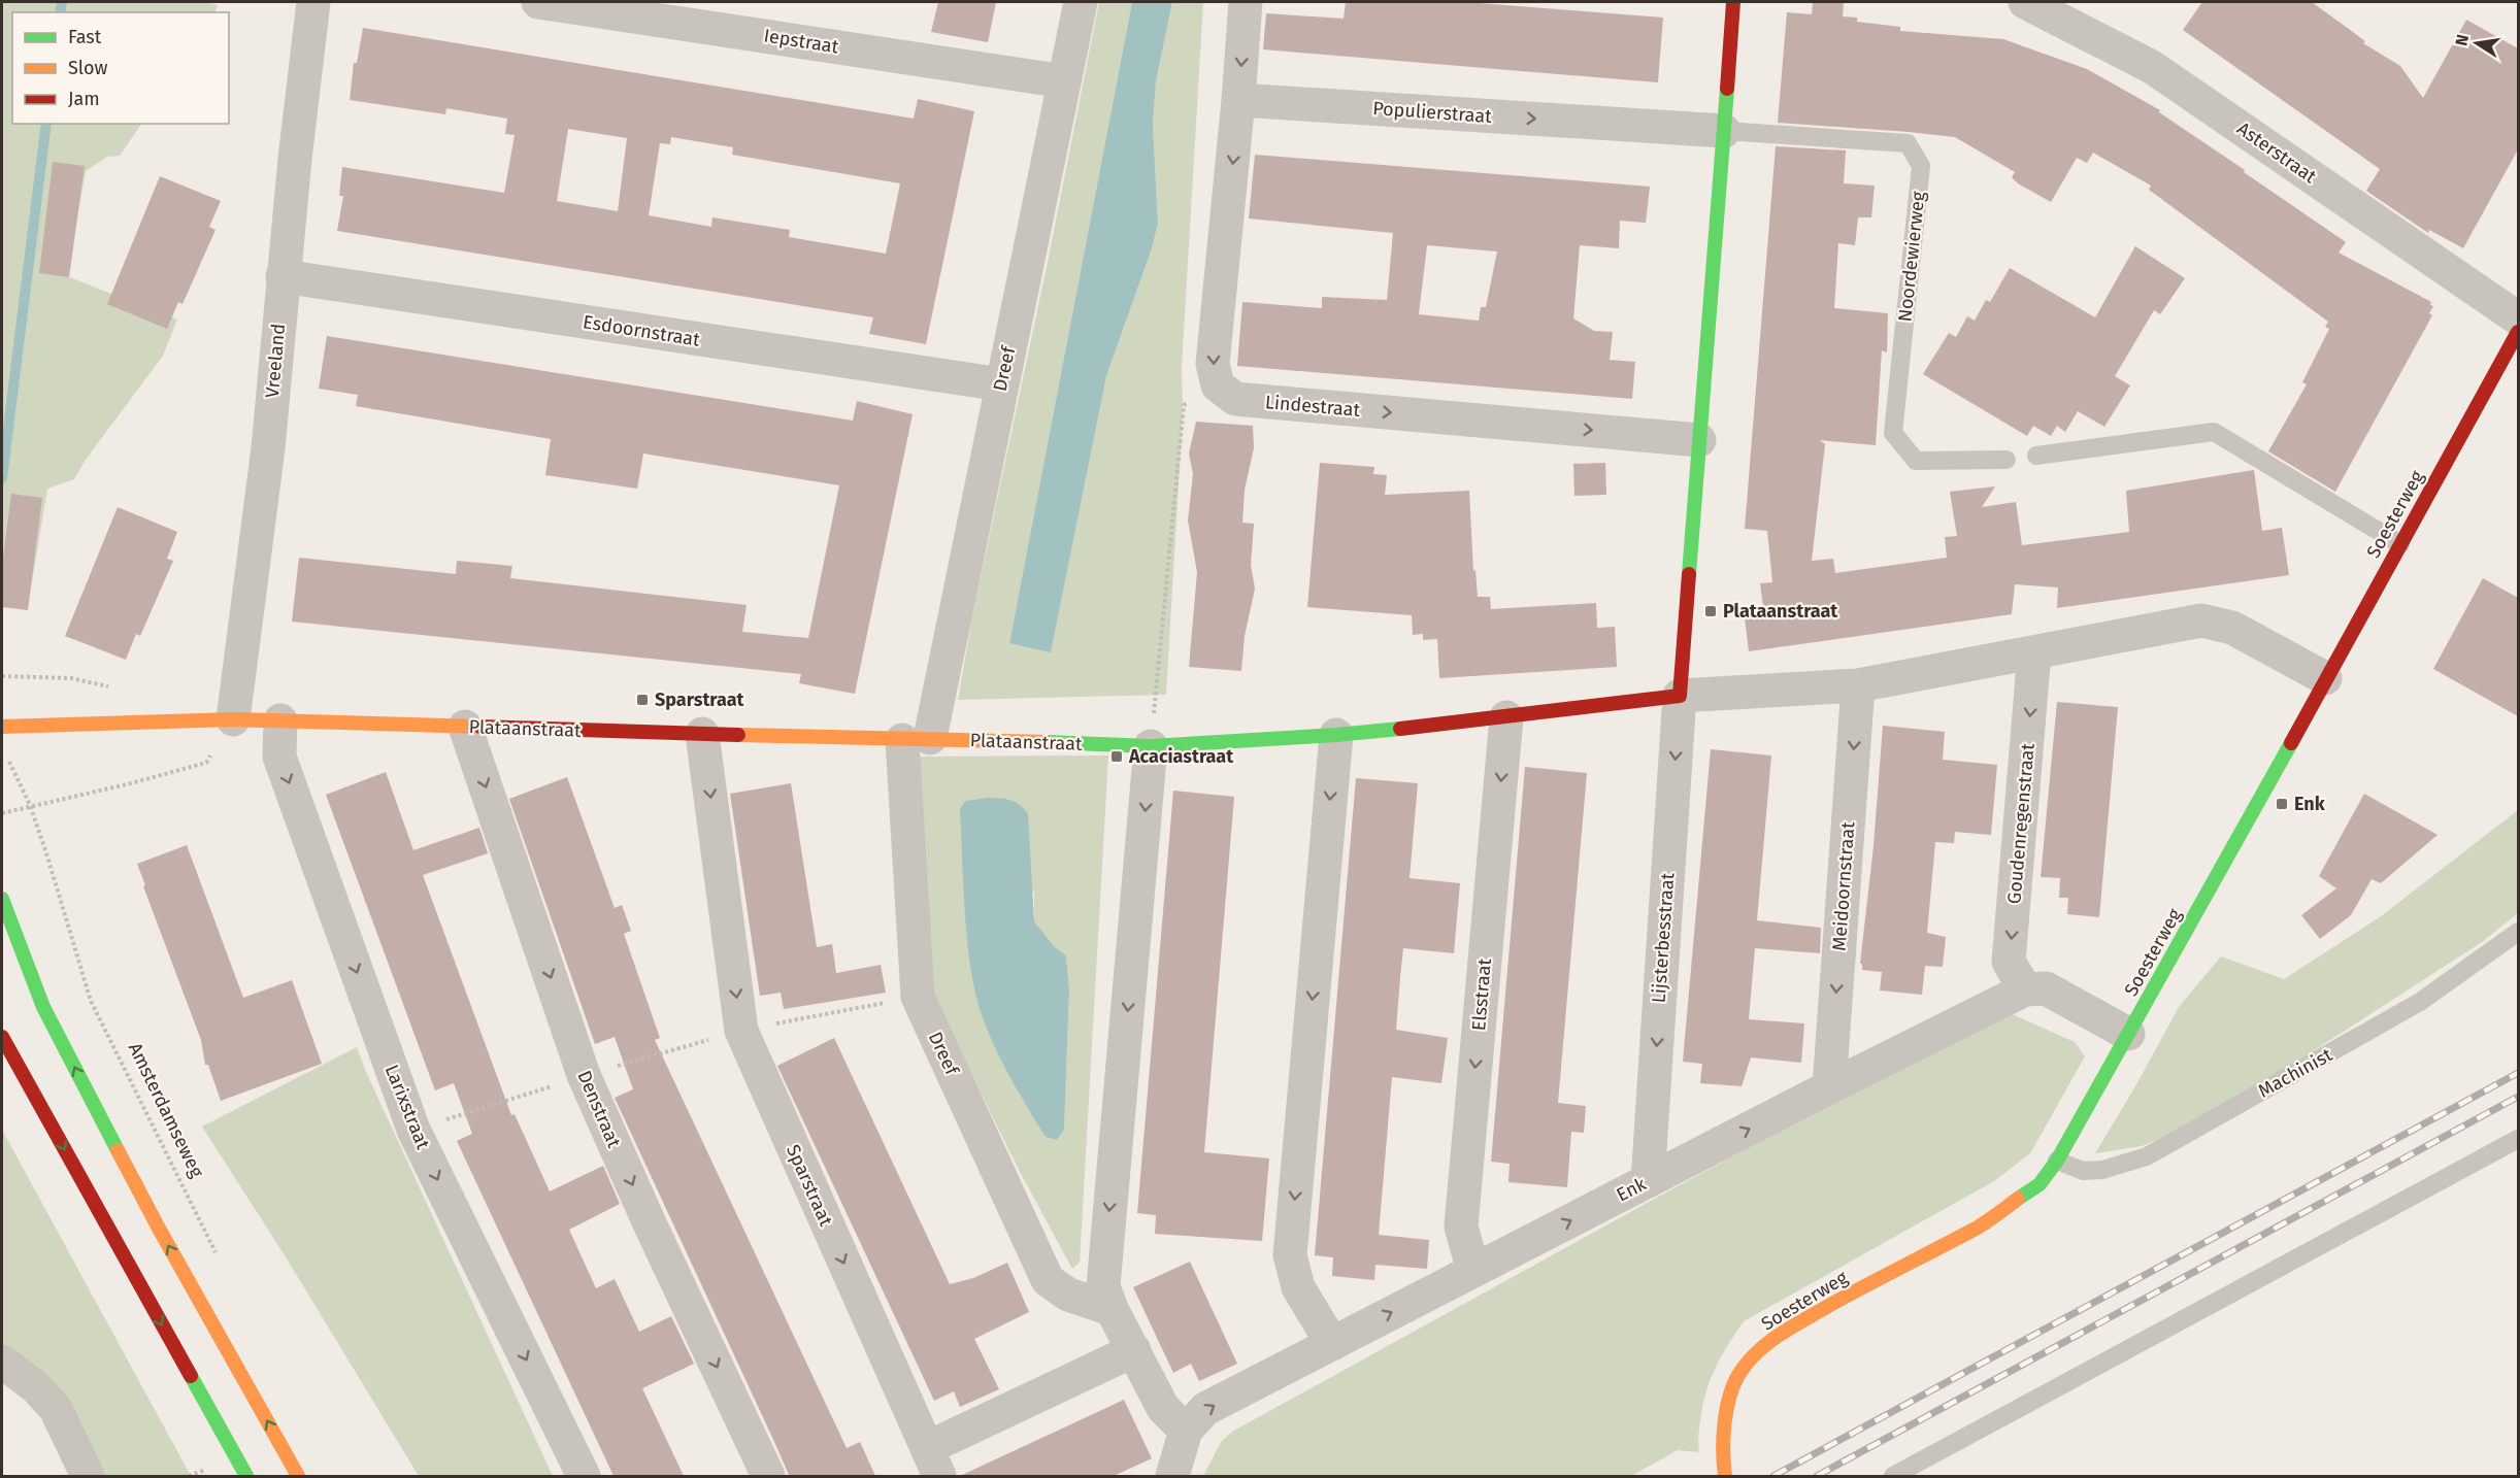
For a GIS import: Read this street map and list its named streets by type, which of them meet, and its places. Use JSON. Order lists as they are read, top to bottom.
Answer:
{
  "streets": {
    "street": [
      "Iepstraat",
      "Populierstraat",
      "Asterstraat",
      "Esdoornstraat",
      "Vreeland",
      "Dreef",
      "Lindestraat",
      "Soesterweg",
      "Plataanstraat",
      "Goudenregenstraat",
      "Meidoornstraat",
      "Lijsterbesstraat",
      "Elsstraat",
      "Larixstraat",
      "Denstraat",
      "Sparstraat",
      "Enk"
    ],
    "lane": ["Noordewierweg", "Machinist"],
    "path": ["Amsterdamseweg"]
  },
  "crossings": [
    ["Iepstraat", "Dreef"],
    ["Populierstraat", "Noordewierweg"],
    ["Esdoornstraat", "Vreeland"],
    ["Esdoornstraat", "Dreef"],
    ["Vreeland", "Plataanstraat"],
    ["Dreef", "Plataanstraat"],
    ["Soesterweg", "Plataanstraat"],
    ["Soesterweg", "Machinist"],
    ["Plataanstraat", "Goudenregenstraat"],
    ["Plataanstraat", "Meidoornstraat"],
    ["Plataanstraat", "Lijsterbesstraat"],
    ["Plataanstraat", "Elsstraat"],
    ["Plataanstraat", "Larixstraat"],
    ["Plataanstraat", "Denstraat"],
    ["Plataanstraat", "Sparstraat"],
    ["Goudenregenstraat", "Enk"],
    ["Meidoornstraat", "Enk"],
    ["Lijsterbesstraat", "Enk"],
    ["Elsstraat", "Enk"]
  ],
  "one_way": [
    "Populierstraat",
    "Lindestraat",
    "Goudenregenstraat",
    "Meidoornstraat",
    "Lijsterbesstraat",
    "Denstraat",
    "Enk"
  ],
  "places": {
    "transit": [
      "Plataanstraat",
      "Sparstraat",
      "Acaciastraat",
      "Enk"
    ]
  },
  "legend": ["Fast", "Slow", "Jam"],
  "north": "left"
}
